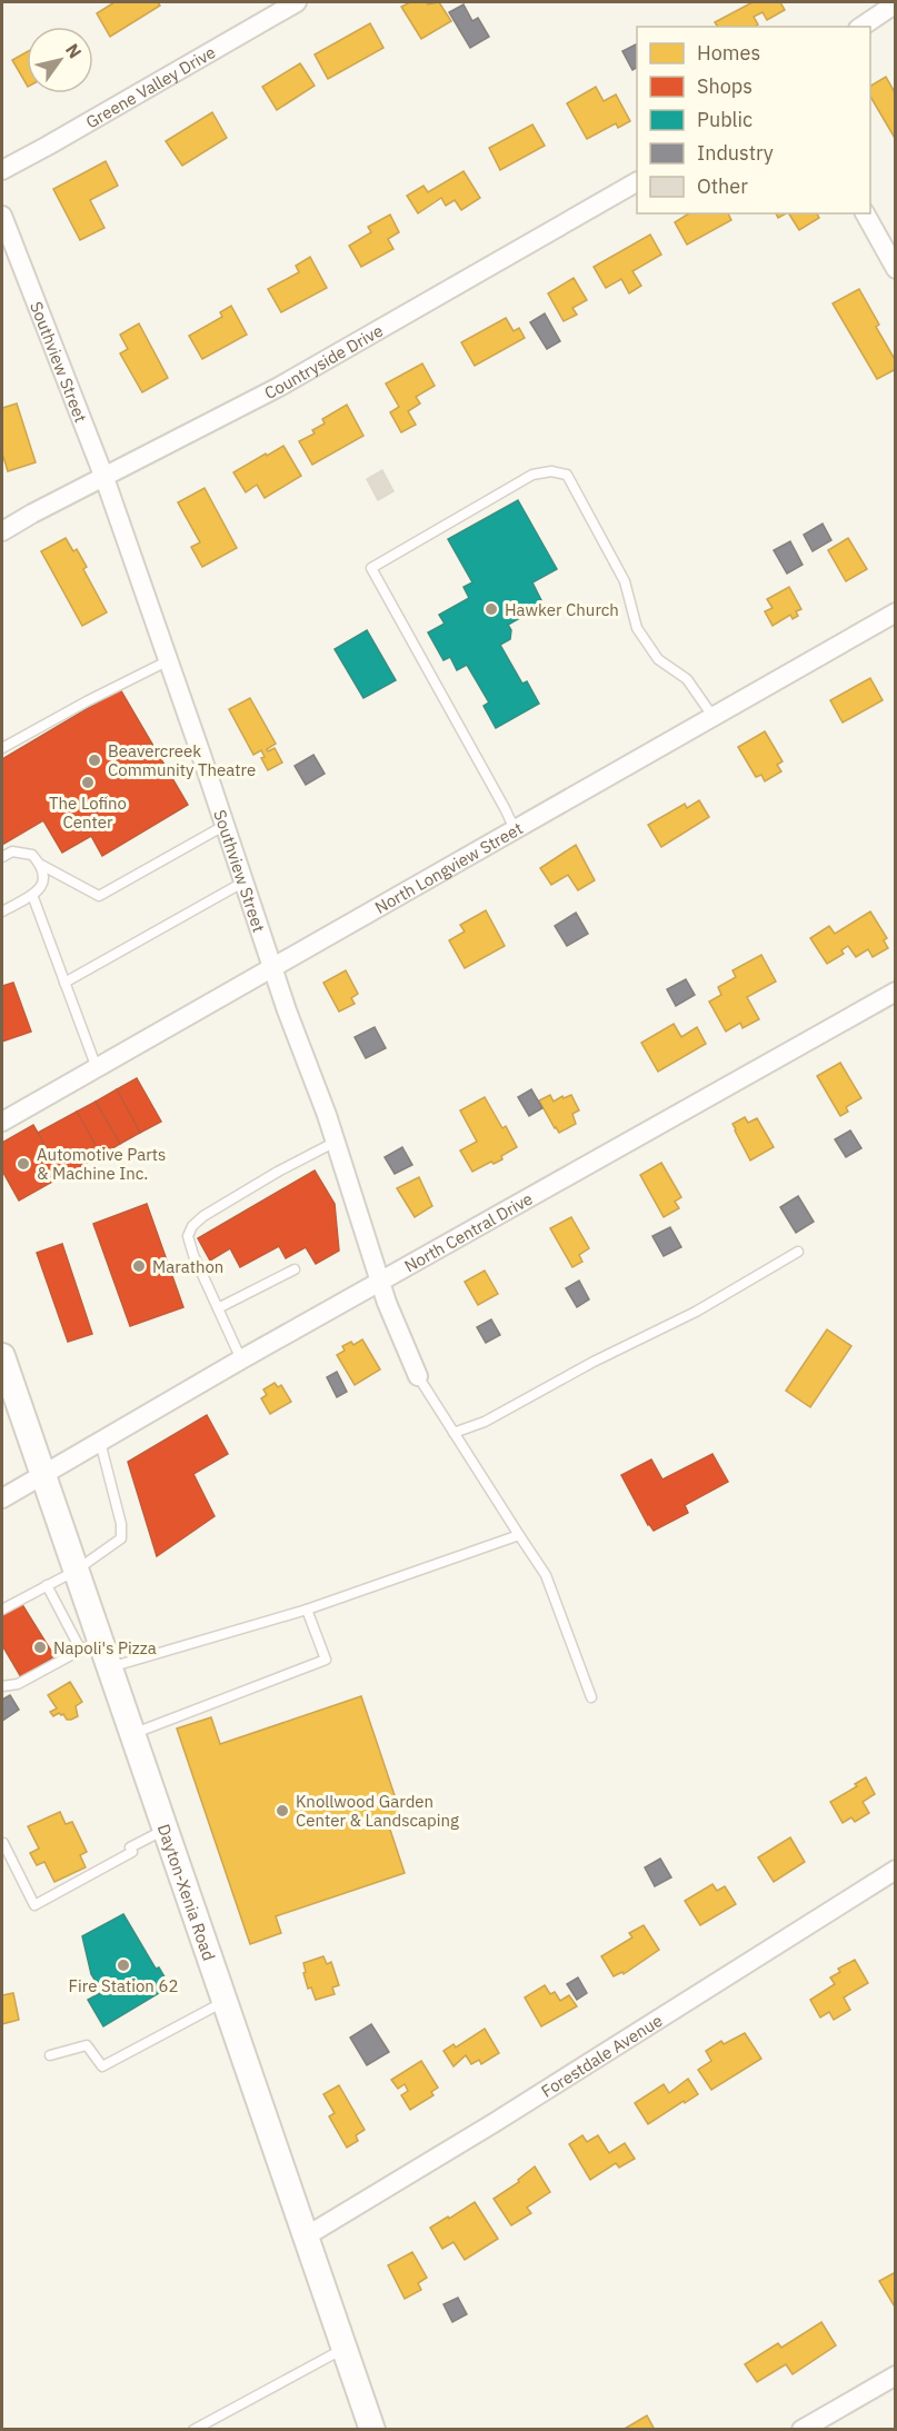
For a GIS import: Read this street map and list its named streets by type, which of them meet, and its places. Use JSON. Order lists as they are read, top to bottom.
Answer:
{
  "streets": {
    "main road": ["Dayton-Xenia Road"],
    "street": [
      "Greene Valley Drive",
      "Countryside Drive",
      "Southview Street",
      "North Longview Street",
      "North Central Drive",
      "Forestdale Avenue"
    ]
  },
  "crossings": [
    ["Countryside Drive", "Southview Street"],
    ["Southview Street", "North Longview Street"],
    ["Southview Street", "North Central Drive"],
    ["North Central Drive", "Dayton-Xenia Road"],
    ["Dayton-Xenia Road", "Forestdale Avenue"]
  ],
  "places": [
    "Hawker Church",
    "Beavercreek Community Theatre",
    "The Lofino Center",
    "Automotive Parts & Machine Inc.",
    "Marathon",
    "Napoli's Pizza",
    "Knollwood Garden Center & Landscaping",
    "Fire Station 62"
  ],
  "legend": [
    "Homes",
    "Shops",
    "Public",
    "Industry",
    "Other"
  ],
  "north": "top right"
}
